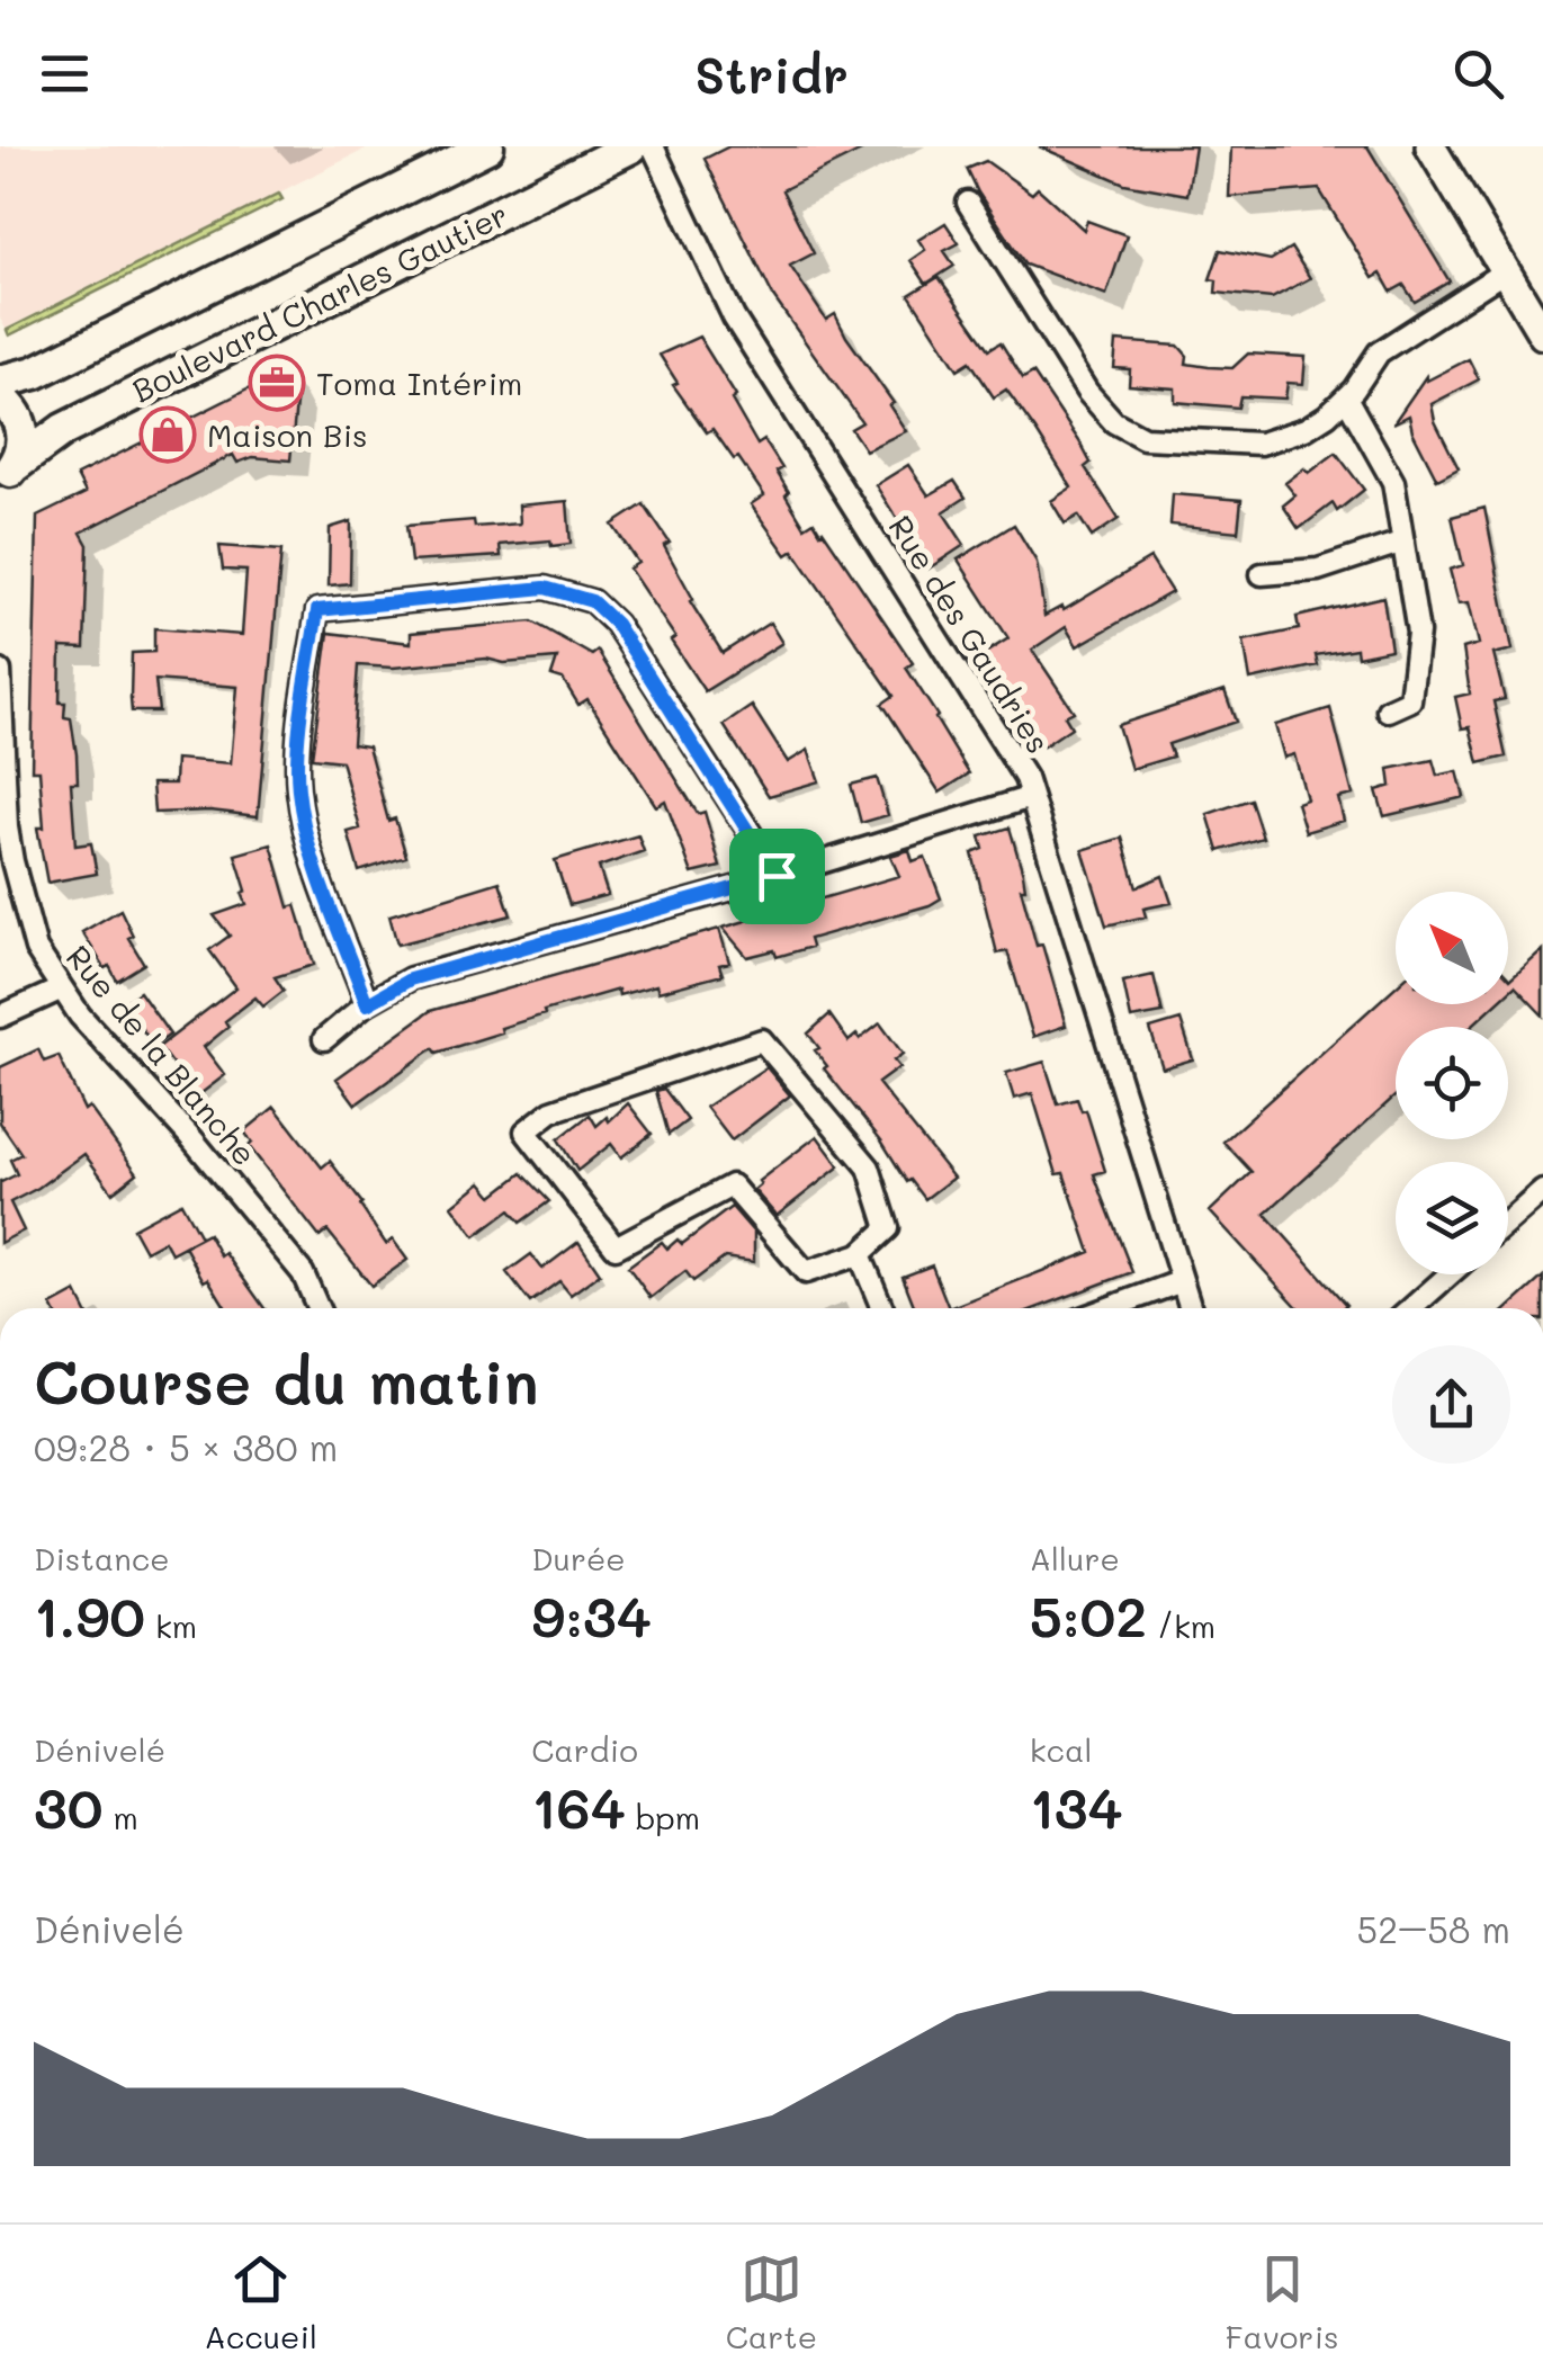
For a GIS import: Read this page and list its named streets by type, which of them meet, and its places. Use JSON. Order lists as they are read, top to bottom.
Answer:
{
  "streets": {
    "main road": ["Boulevard Charles Gautier"],
    "street": ["Rue des Gaudries", "Rue de la Blanche"]
  },
  "places": {
    "office": ["Toma Intérim"],
    "shop": ["Maison Bis"]
  },
  "north": "top left",
  "page": {
    "header": "Stridr",
    "heading": ["Course du matin", "09:28 · 5 × 380 m"],
    "stats": [
      ["Distance", "1.90 km"],
      ["Durée", "9:34"],
      ["Allure", "5:02 /km"],
      ["Dénivelé", "30 m"],
      ["Cardio", "164 bpm"],
      ["kcal", "134"]
    ],
    "chart": ["Dénivelé", "52–58 m"],
    "tabs": ["Accueil", "Carte", "Favoris"]
  }
}
